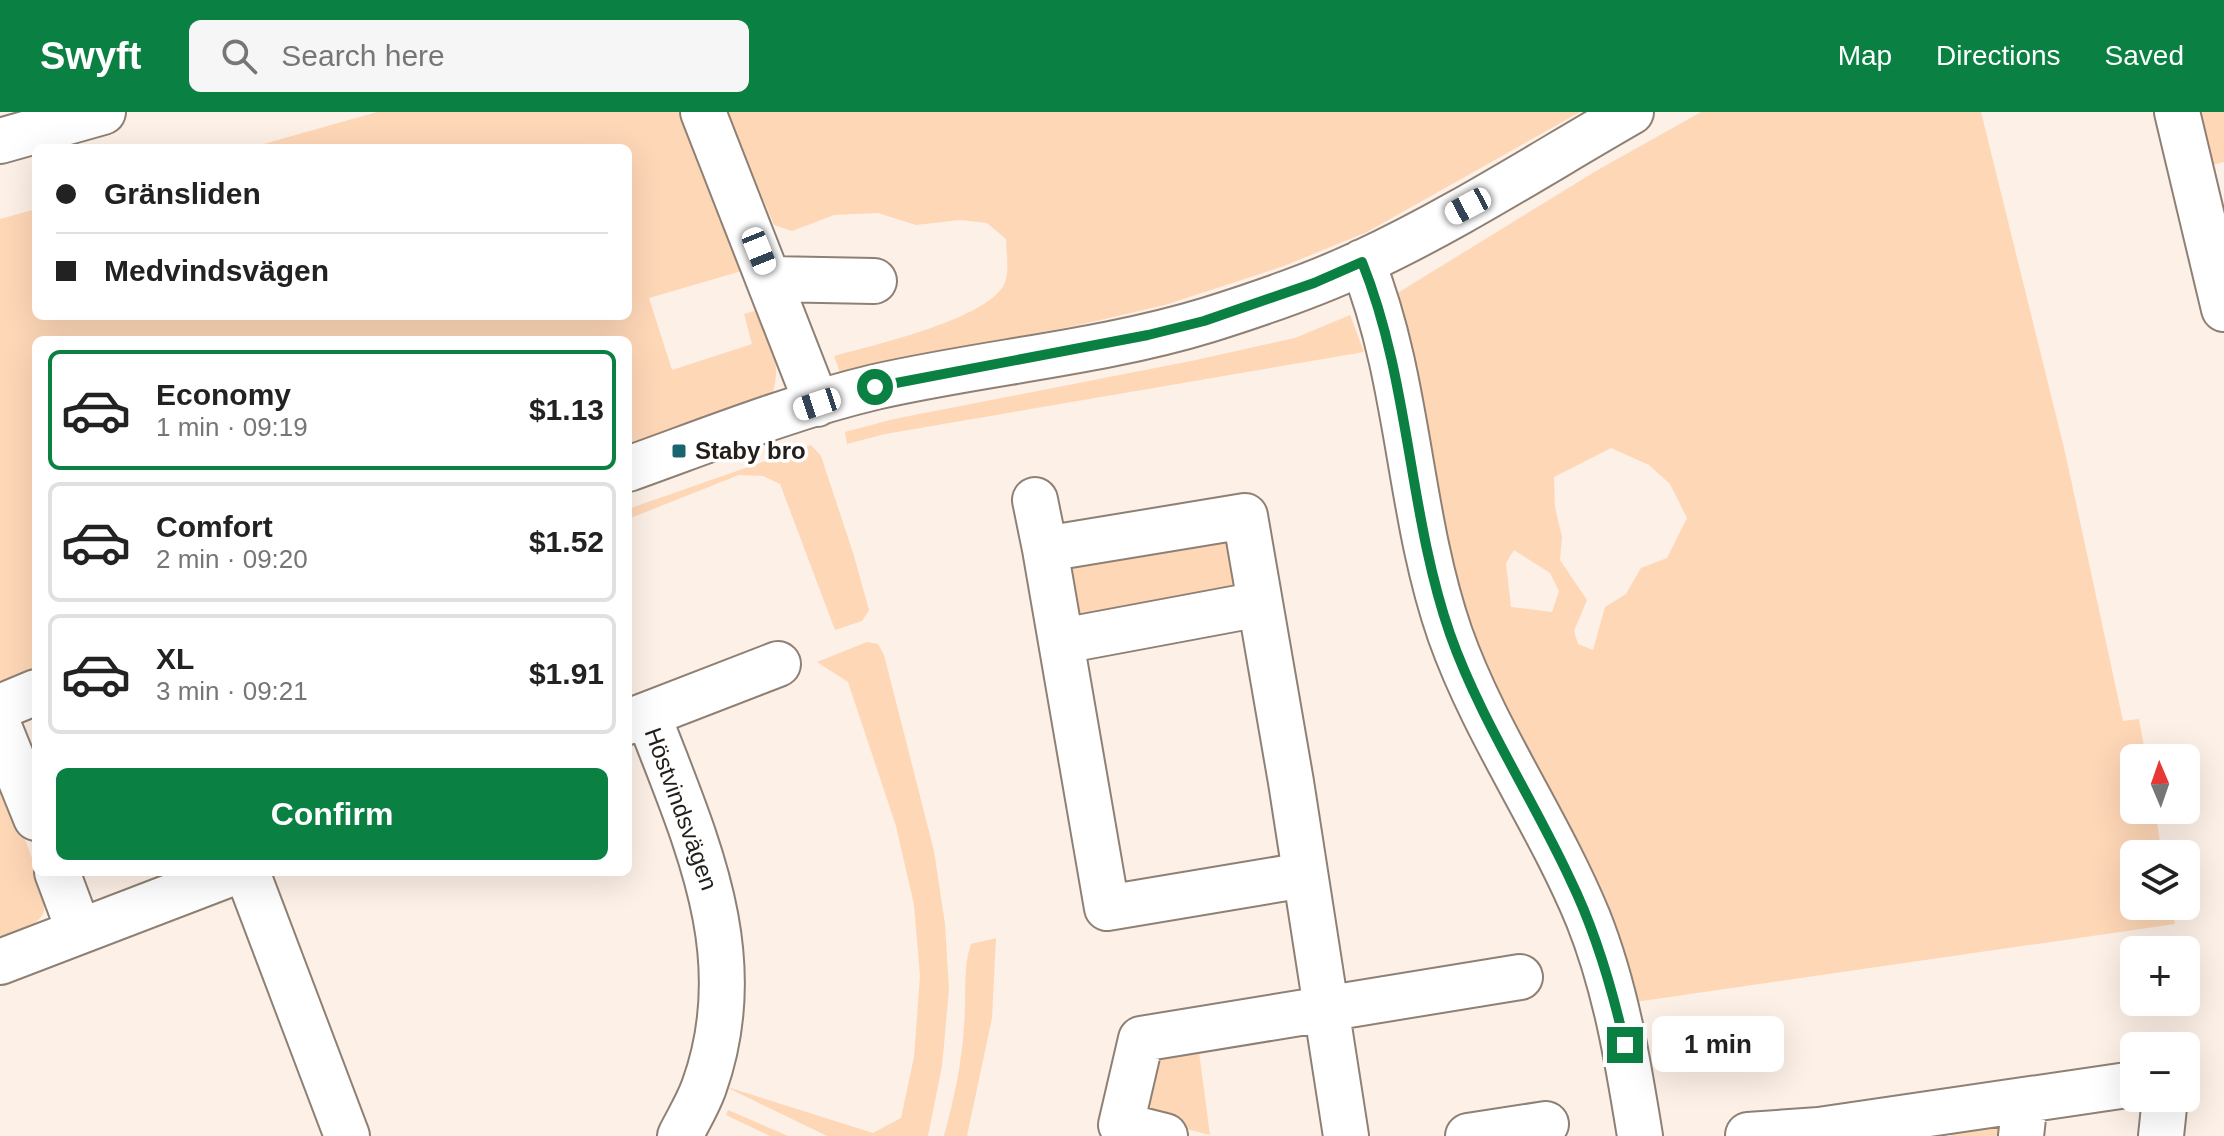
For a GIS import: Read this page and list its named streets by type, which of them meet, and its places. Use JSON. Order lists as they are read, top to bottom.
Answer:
{
  "streets": {
    "main road": ["Höstvindsvägen"]
  },
  "places": {
    "transit": ["Staby bro"]
  },
  "north": "top",
  "page": {
    "header": "Swyft",
    "search": "Search here",
    "nav": ["Map", "Directions", "Saved"],
    "banner": ["Gränsliden", "Medvindsvägen"],
    "list": [
      {
        "name": "Economy",
        "note": "1 min · 09:19",
        "value": "$1.13"
      },
      {
        "name": "Comfort",
        "note": "2 min · 09:20",
        "value": "$1.52"
      },
      {
        "name": "XL",
        "note": "3 min · 09:21",
        "value": "$1.91"
      }
    ],
    "map_buttons": ["+", "−"],
    "buttons": "Confirm",
    "bubble": "1 min"
  }
}
